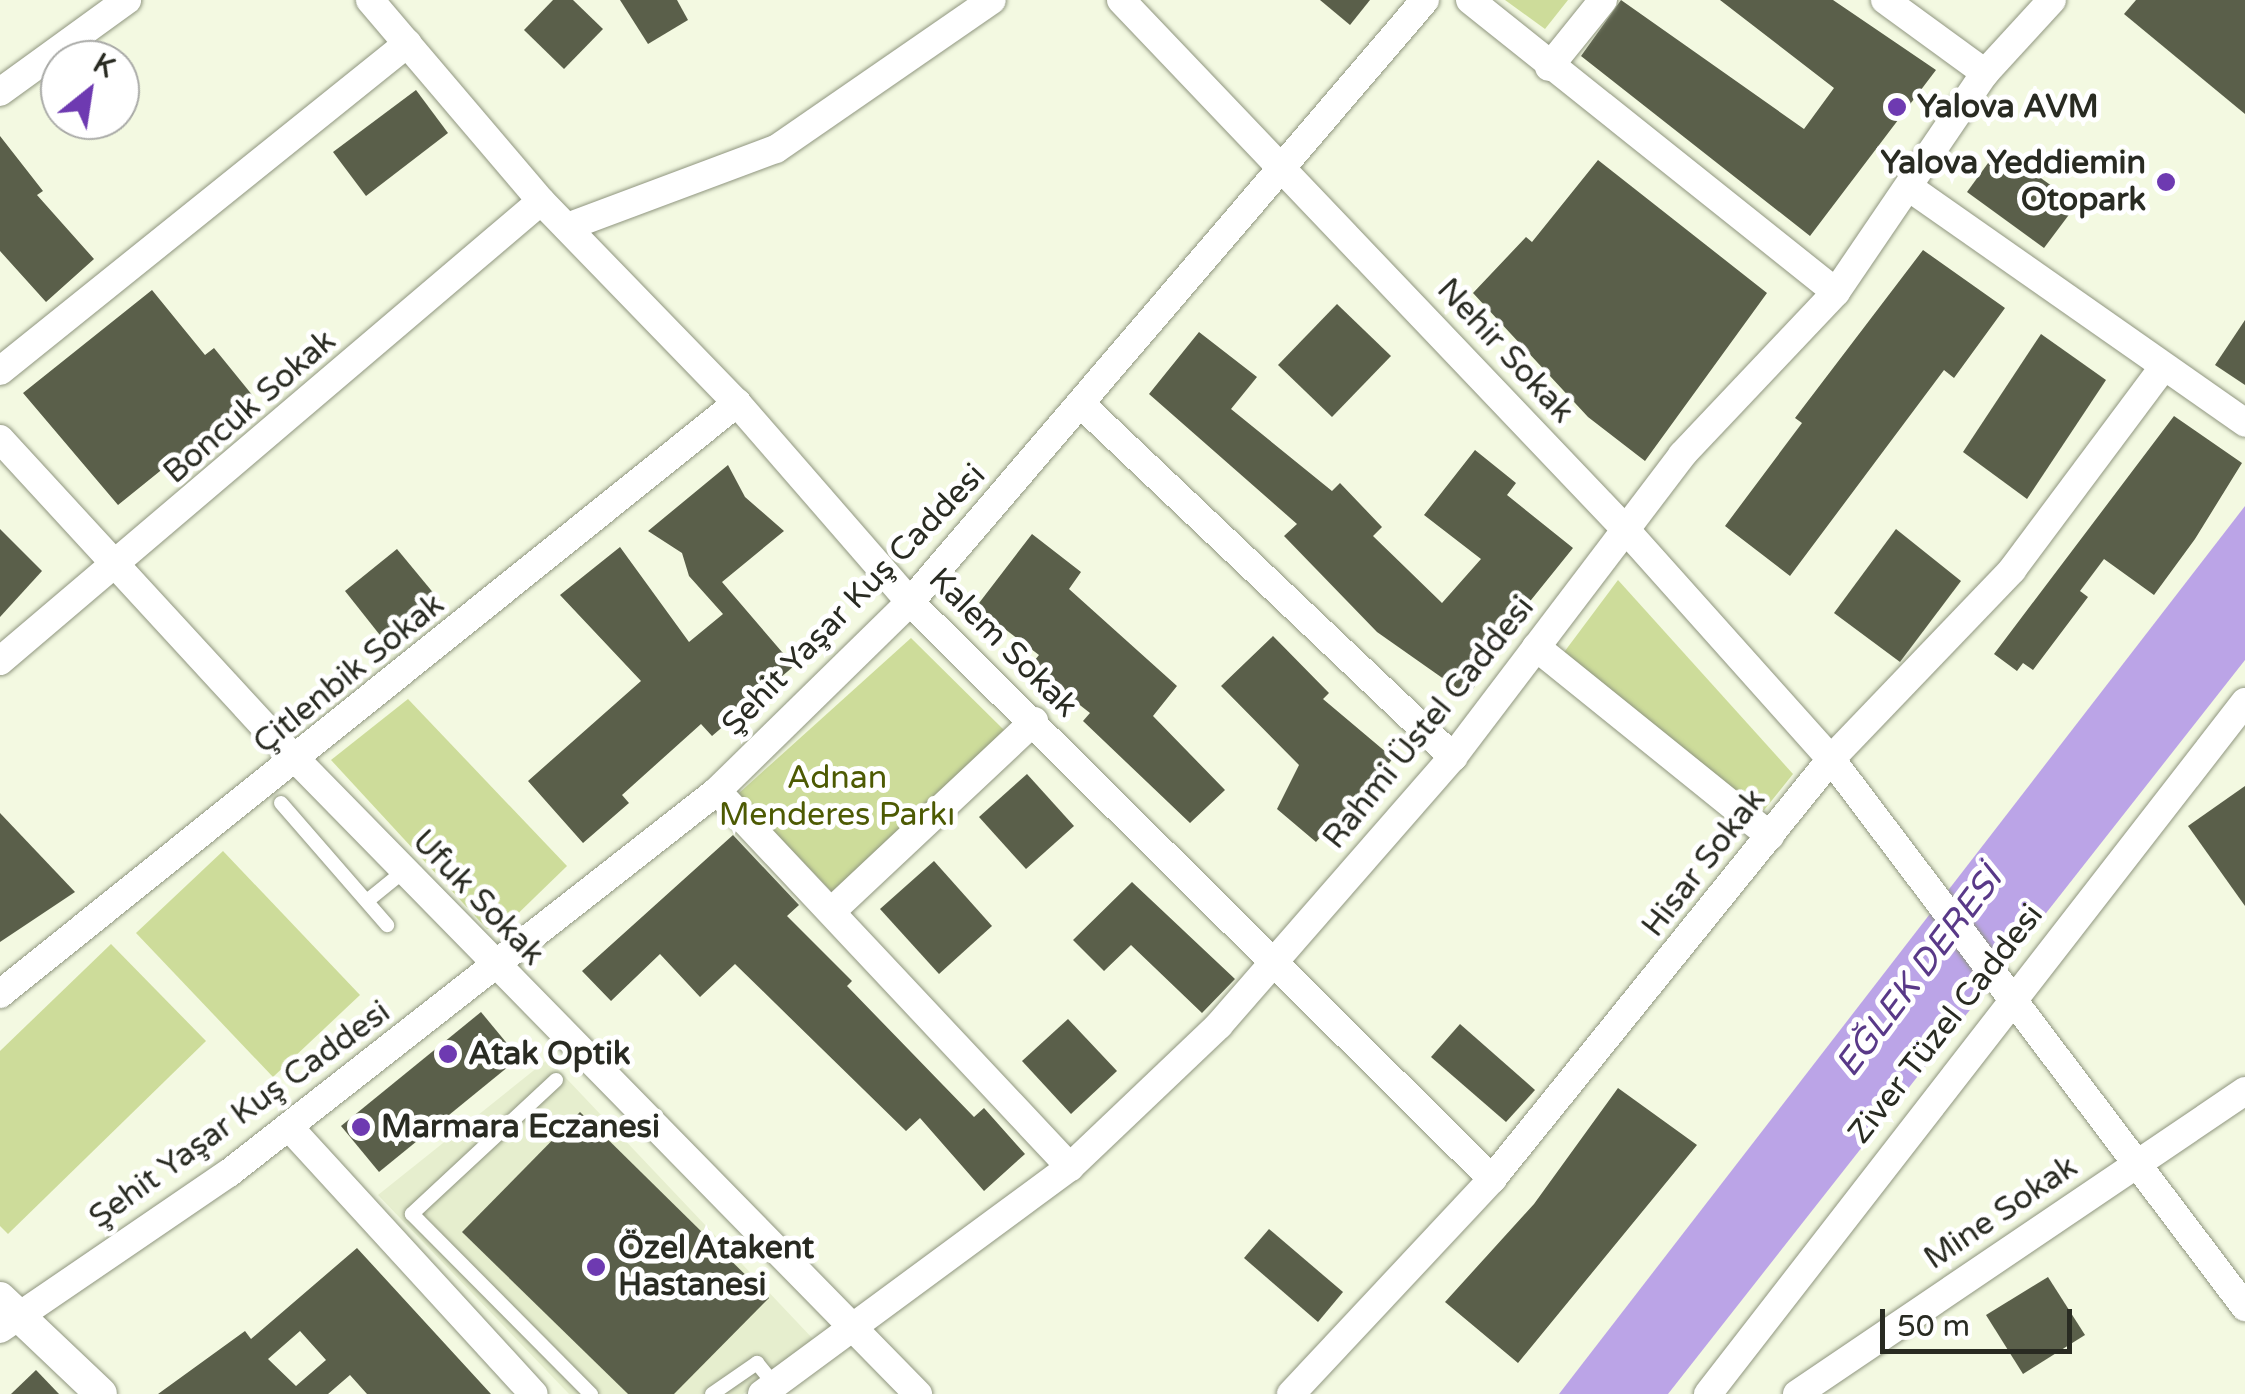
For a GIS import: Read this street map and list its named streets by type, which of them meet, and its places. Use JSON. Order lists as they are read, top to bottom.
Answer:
{
  "streets": {
    "street": [
      "Nehir Sokak",
      "Boncuk Sokak",
      "Şehit Yaşar Kuş Caddesi",
      "Kalem Sokak",
      "Çitlenbik Sokak",
      "Rahmi Üstel Caddesi",
      "Hisar Sokak",
      "Ufuk Sokak",
      "Ziver Tüzel Caddesi",
      "Mine Sokak"
    ]
  },
  "crossings": [
    ["Nehir Sokak", "Şehit Yaşar Kuş Caddesi"],
    ["Nehir Sokak", "Rahmi Üstel Caddesi"],
    ["Nehir Sokak", "Hisar Sokak"],
    ["Nehir Sokak", "Ziver Tüzel Caddesi"],
    ["Nehir Sokak", "Mine Sokak"],
    ["Boncuk Sokak", "Kalem Sokak"],
    ["Boncuk Sokak", "Ufuk Sokak"],
    ["Şehit Yaşar Kuş Caddesi", "Kalem Sokak"],
    ["Şehit Yaşar Kuş Caddesi", "Ufuk Sokak"],
    ["Kalem Sokak", "Çitlenbik Sokak"],
    ["Kalem Sokak", "Rahmi Üstel Caddesi"],
    ["Kalem Sokak", "Hisar Sokak"],
    ["Çitlenbik Sokak", "Ufuk Sokak"],
    ["Rahmi Üstel Caddesi", "Ufuk Sokak"]
  ],
  "water": ["EĞLEK DERESİ"],
  "parks": ["Adnan Menderes Parkı"],
  "places": [
    "Yalova AVM",
    "Yalova Yeddiemin Otopark",
    "Atak Optik",
    "Marmara Eczanesi",
    "Özel Atakent Hastanesi"
  ],
  "scale_bar": "50 m",
  "north": "top right"
}
